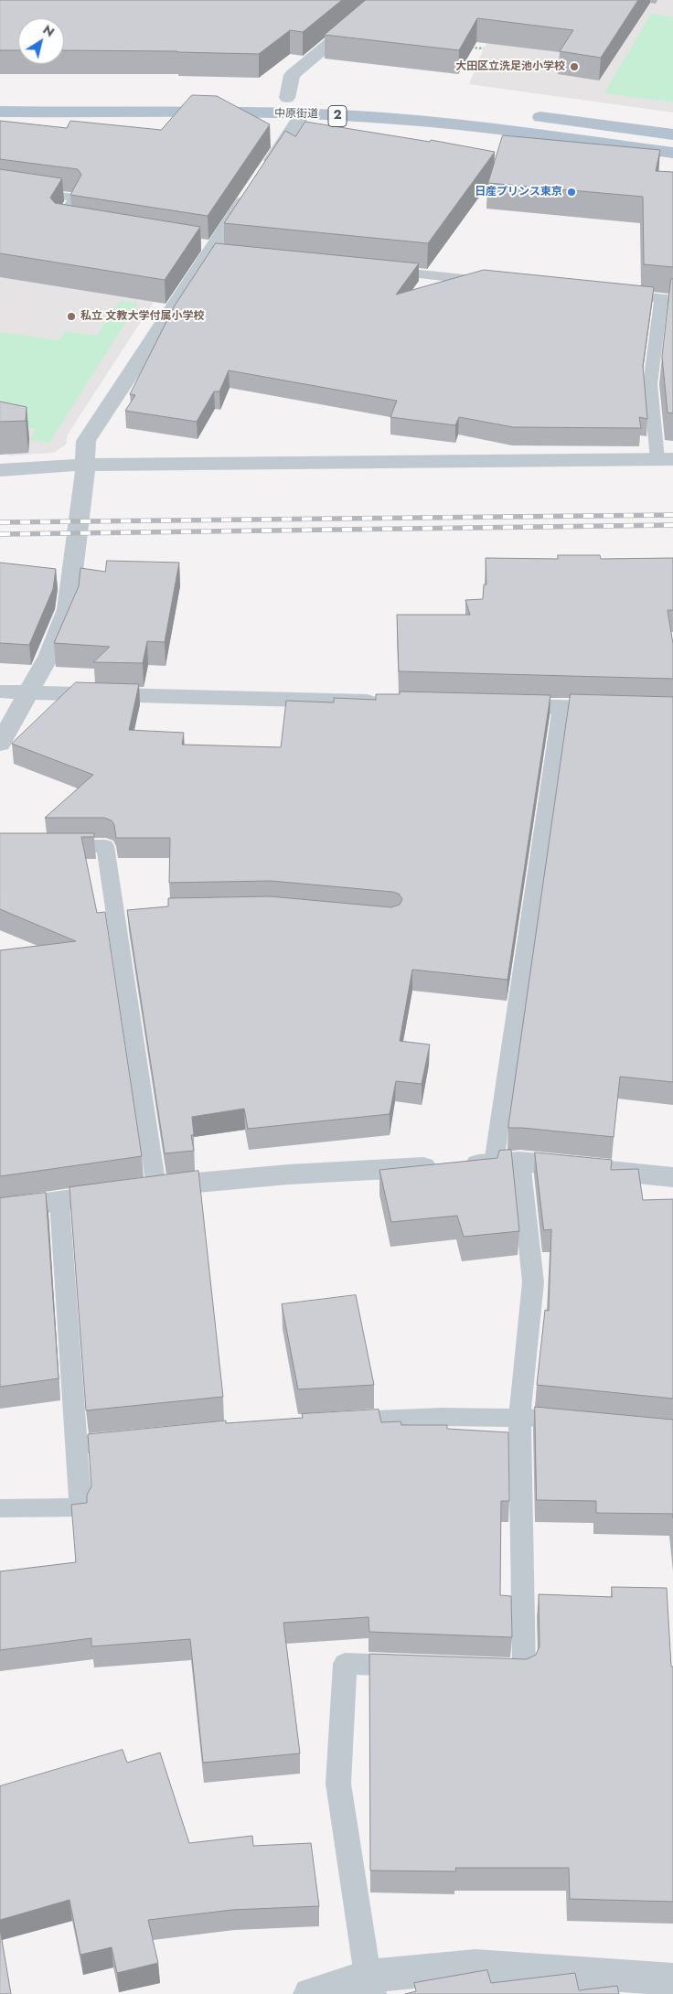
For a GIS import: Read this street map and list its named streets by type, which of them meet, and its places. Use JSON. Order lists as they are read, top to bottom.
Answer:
{
  "streets": {
    "main road": ["中原街道", "2"]
  },
  "places": ["大田区立洗足池小学校", "日産プリンス東京", "私立 文教大学付属小学校"],
  "north": "top right"
}
